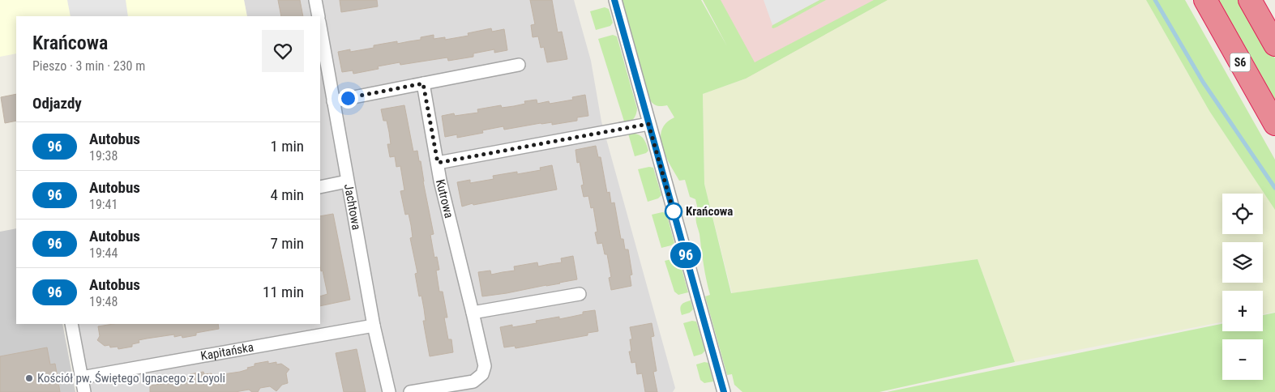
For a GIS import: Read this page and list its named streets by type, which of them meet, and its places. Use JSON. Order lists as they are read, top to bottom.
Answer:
{
  "streets": {
    "highway": ["S6"],
    "street": ["Kutrowa", "Jachtowa", "Kapitańska"]
  },
  "crossings": [
    ["Jachtowa", "Kapitańska"]
  ],
  "places": ["Krańcowa", "Kościół pw. Świętego Ignacego z Loyoli"],
  "lines": ["bus line 96"],
  "page": {
    "on_map": "96",
    "heading": [
      ["Krańcowa", "Pieszo · 3 min · 230 m"],
      "Odjazdy"
    ],
    "list": [
      {
        "mark": "96",
        "name": "Autobus",
        "note": "19:38",
        "value": "1 min"
      },
      {
        "mark": "96",
        "name": "Autobus",
        "note": "19:41",
        "value": "4 min"
      },
      {
        "mark": "96",
        "name": "Autobus",
        "note": "19:44",
        "value": "7 min"
      },
      {
        "mark": "96",
        "name": "Autobus",
        "note": "19:48",
        "value": "11 min"
      }
    ],
    "map_buttons": ["+", "−"]
  }
}
